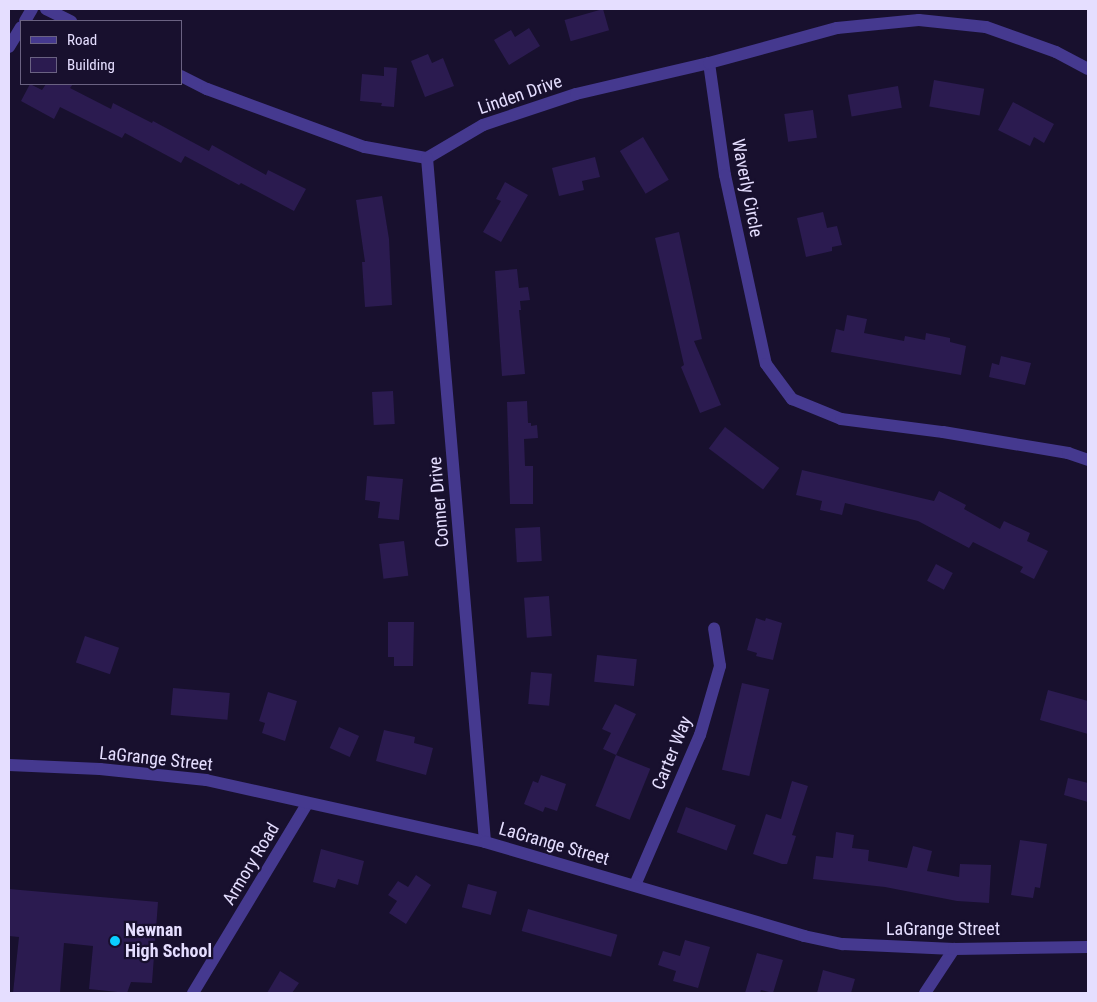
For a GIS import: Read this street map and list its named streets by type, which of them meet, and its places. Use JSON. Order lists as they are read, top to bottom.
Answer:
{
  "streets": {
    "street": [
      "Linden Drive",
      "Waverly Circle",
      "Conner Drive",
      "Carter Way",
      "LaGrange Street",
      "Armory Road"
    ]
  },
  "crossings": [
    ["Linden Drive", "Waverly Circle"],
    ["Linden Drive", "Conner Drive"],
    ["Conner Drive", "LaGrange Street"],
    ["Carter Way", "LaGrange Street"],
    ["LaGrange Street", "Armory Road"]
  ],
  "places": ["Newnan High School"],
  "legend": ["Road", "Building"]
}
